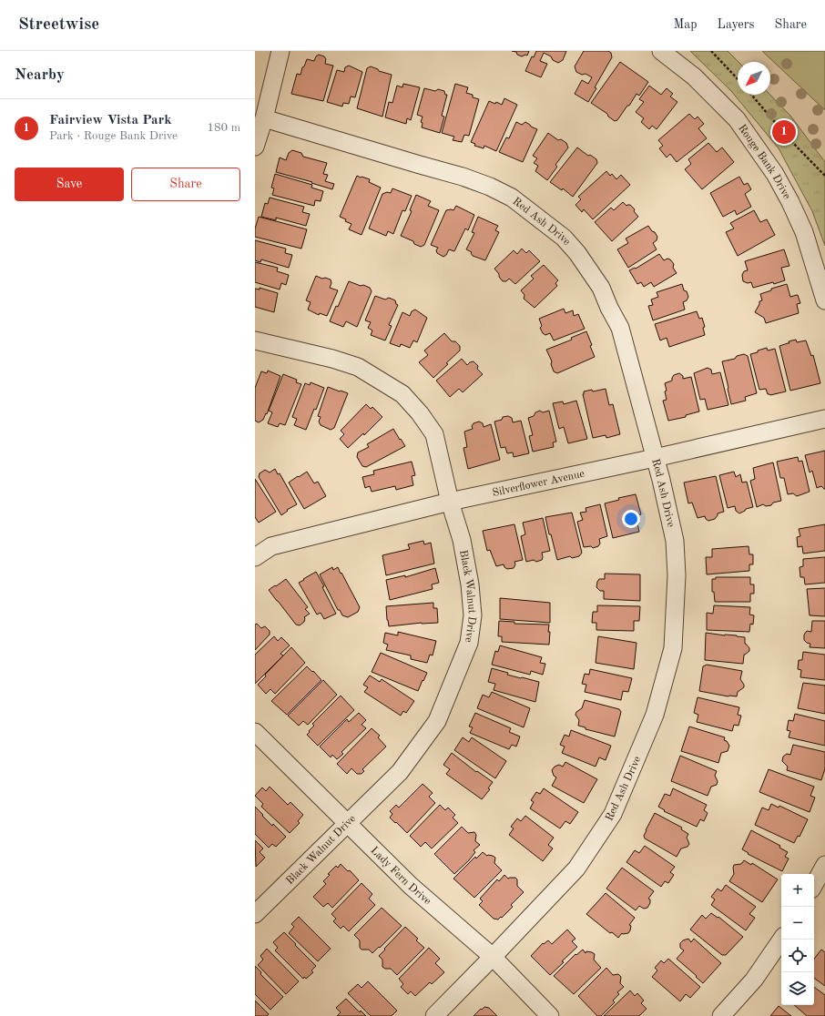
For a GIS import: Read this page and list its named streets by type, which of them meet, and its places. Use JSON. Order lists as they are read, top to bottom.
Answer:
{
  "streets": {
    "street": [
      "Rouge Bank Drive",
      "Red Ash Drive",
      "Silverflower Avenue",
      "Black Walnut Drive",
      "Lady Fern Drive"
    ]
  },
  "crossings": [
    ["Red Ash Drive", "Silverflower Avenue"],
    ["Red Ash Drive", "Lady Fern Drive"],
    ["Silverflower Avenue", "Black Walnut Drive"],
    ["Black Walnut Drive", "Lady Fern Drive"]
  ],
  "north": "bottom left",
  "page": {
    "header": "Streetwise",
    "nav": ["Map", "Layers", "Share"],
    "heading": "Nearby",
    "list": [
      {
        "mark": "1",
        "name": "Fairview Vista Park",
        "note": "Park · Rouge Bank Drive",
        "value": "180 m"
      }
    ],
    "pins": "1",
    "buttons": ["Save", "Share"],
    "map_buttons": ["+", "−"]
  }
}
